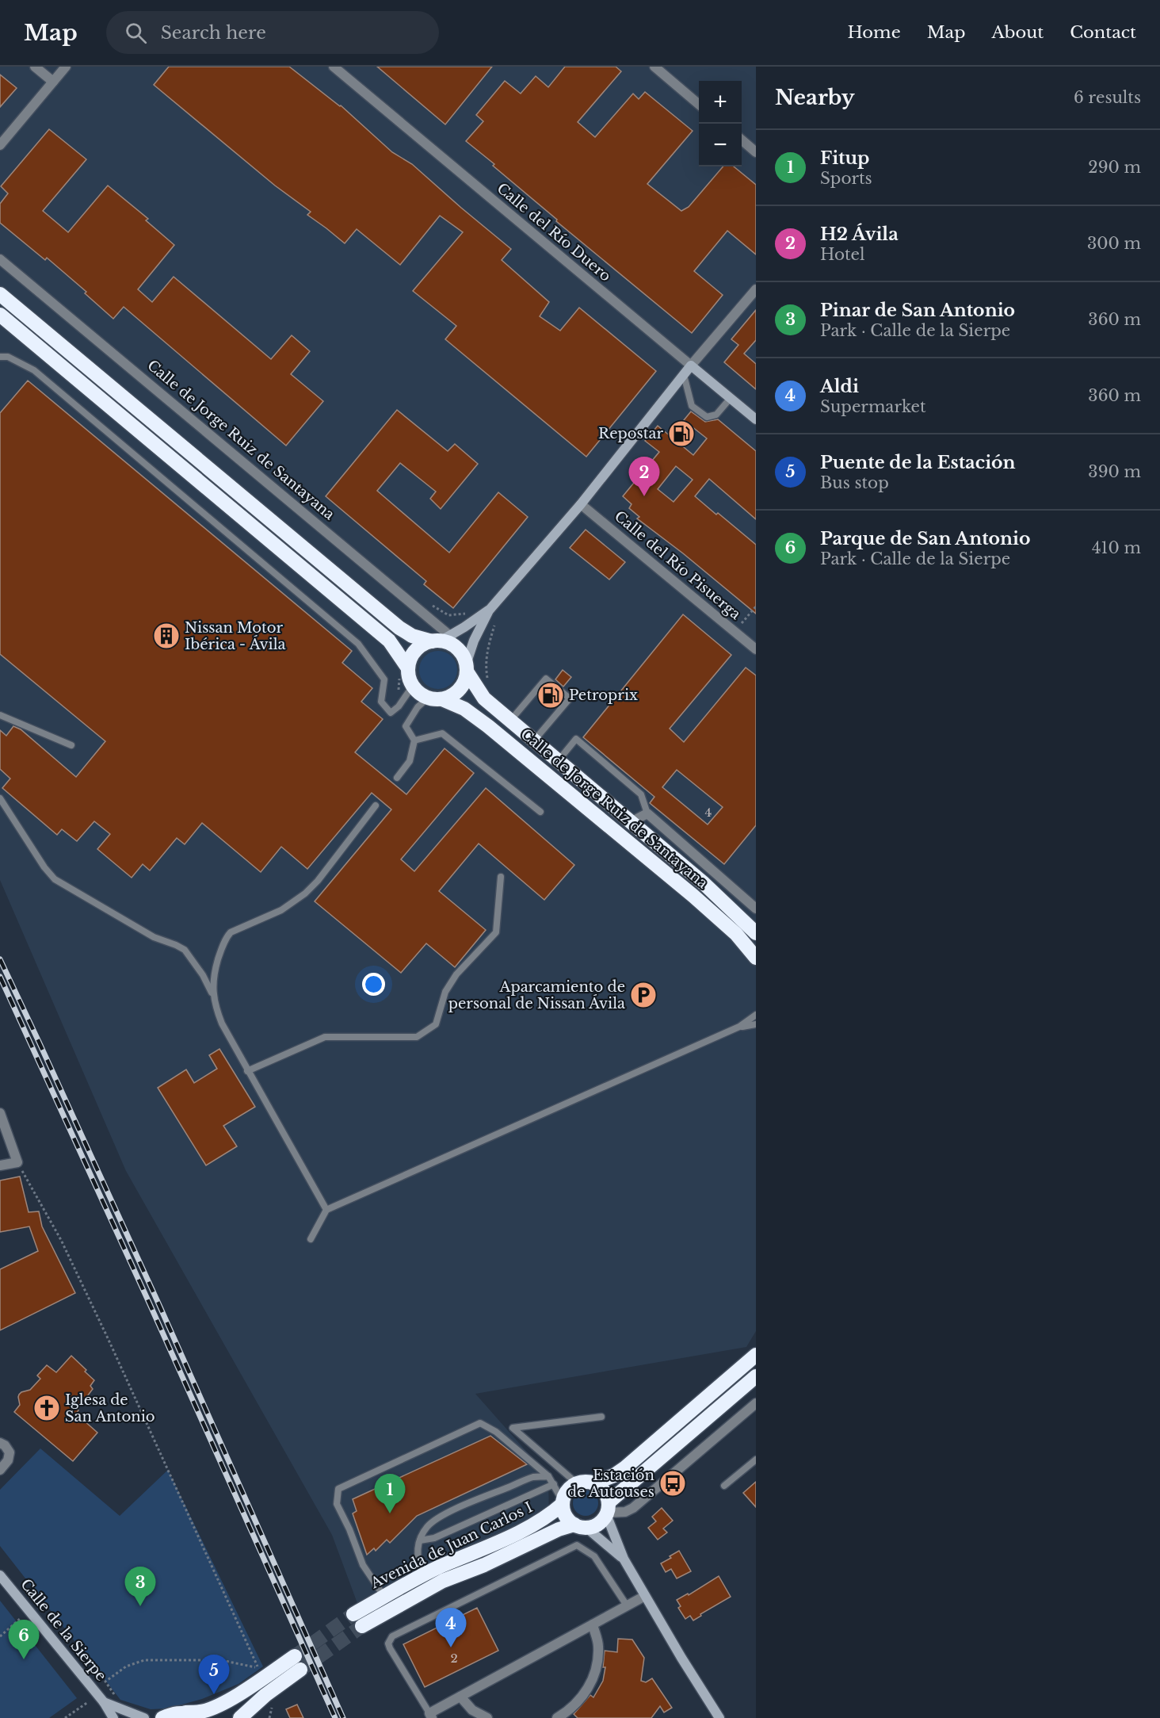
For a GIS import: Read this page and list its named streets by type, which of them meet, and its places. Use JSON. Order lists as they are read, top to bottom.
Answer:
{
  "streets": {
    "highway": ["Calle de Jorge Ruiz de Santayana", "Avenida de Juan Carlos I"],
    "street": ["Calle del Río Duero", "Calle del Río Pisuerga", "Calle de la Sierpe"]
  },
  "places": {
    "fuel station": ["Repostar", "Petroprix"],
    "building": ["Nissan Motor Ibérica - Ávila"],
    "parking": ["Aparcamiento de personal de Nissan Ávila"],
    "church": ["Iglesa de San Antonio"],
    "bus stop": ["Estación de Autouses"]
  },
  "house_numbers": ["4", "2"],
  "page": {
    "header": "Map",
    "search": "Search here",
    "nav": [
      "Home",
      "Map",
      "About",
      "Contact"
    ],
    "heading": ["Nearby", "6 results"],
    "map_buttons": ["+", "−"],
    "list": [
      {
        "mark": "1",
        "name": "Fitup",
        "note": "Sports",
        "value": "290 m"
      },
      {
        "mark": "2",
        "name": "H2 Ávila",
        "note": "Hotel",
        "value": "300 m"
      },
      {
        "mark": "3",
        "name": "Pinar de San Antonio",
        "note": "Park · Calle de la Sierpe",
        "value": "360 m"
      },
      {
        "mark": "4",
        "name": "Aldi",
        "note": "Supermarket",
        "value": "360 m"
      },
      {
        "mark": "5",
        "name": "Puente de la Estación",
        "note": "Bus stop",
        "value": "390 m"
      },
      {
        "mark": "6",
        "name": "Parque de San Antonio",
        "note": "Park · Calle de la Sierpe",
        "value": "410 m"
      }
    ],
    "pins": [
      "2",
      "1",
      "3",
      "4",
      "6",
      "5"
    ]
  }
}
